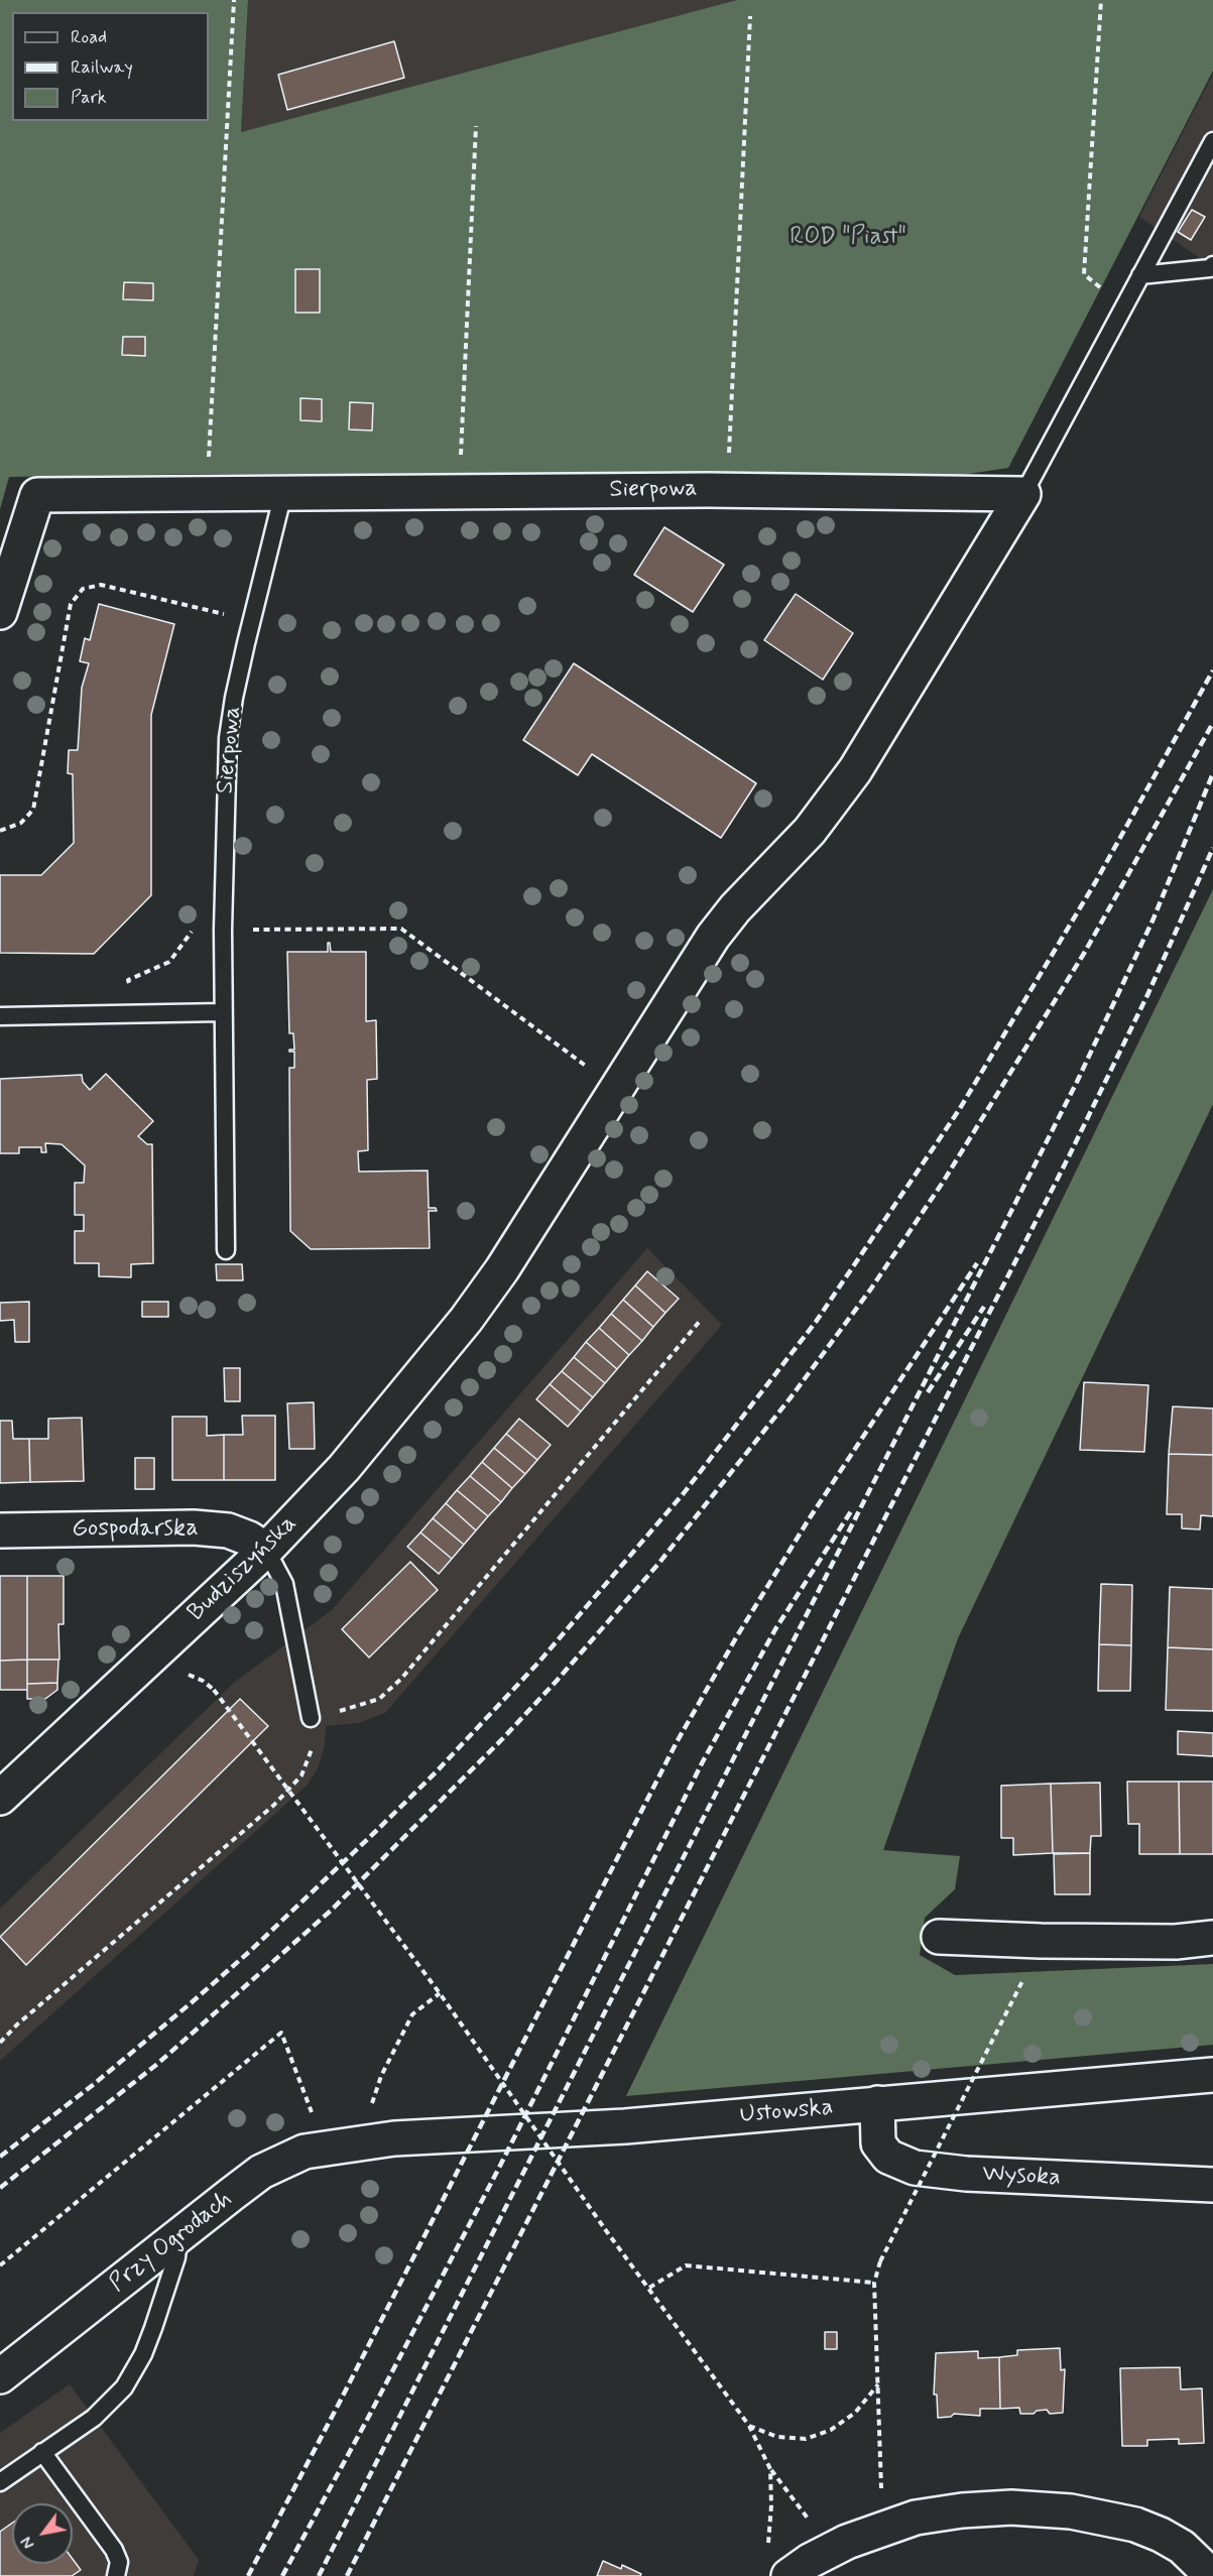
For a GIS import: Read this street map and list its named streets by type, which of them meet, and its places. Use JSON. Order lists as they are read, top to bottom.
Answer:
{
  "streets": {
    "street": [
      "Sierpowa",
      "Gospodarska",
      "Budziszyńska",
      "Ustowska",
      "Wysoka",
      "Przy Ogrodach"
    ]
  },
  "crossings": [
    ["Sierpowa", "Budziszyńska"],
    ["Gospodarska", "Budziszyńska"],
    ["Ustowska", "Wysoka"],
    ["Ustowska", "Przy Ogrodach"]
  ],
  "parks": ["ROD \"Piast\""],
  "legend": ["Road", "Railway", "Park"],
  "north": "bottom left"
}
